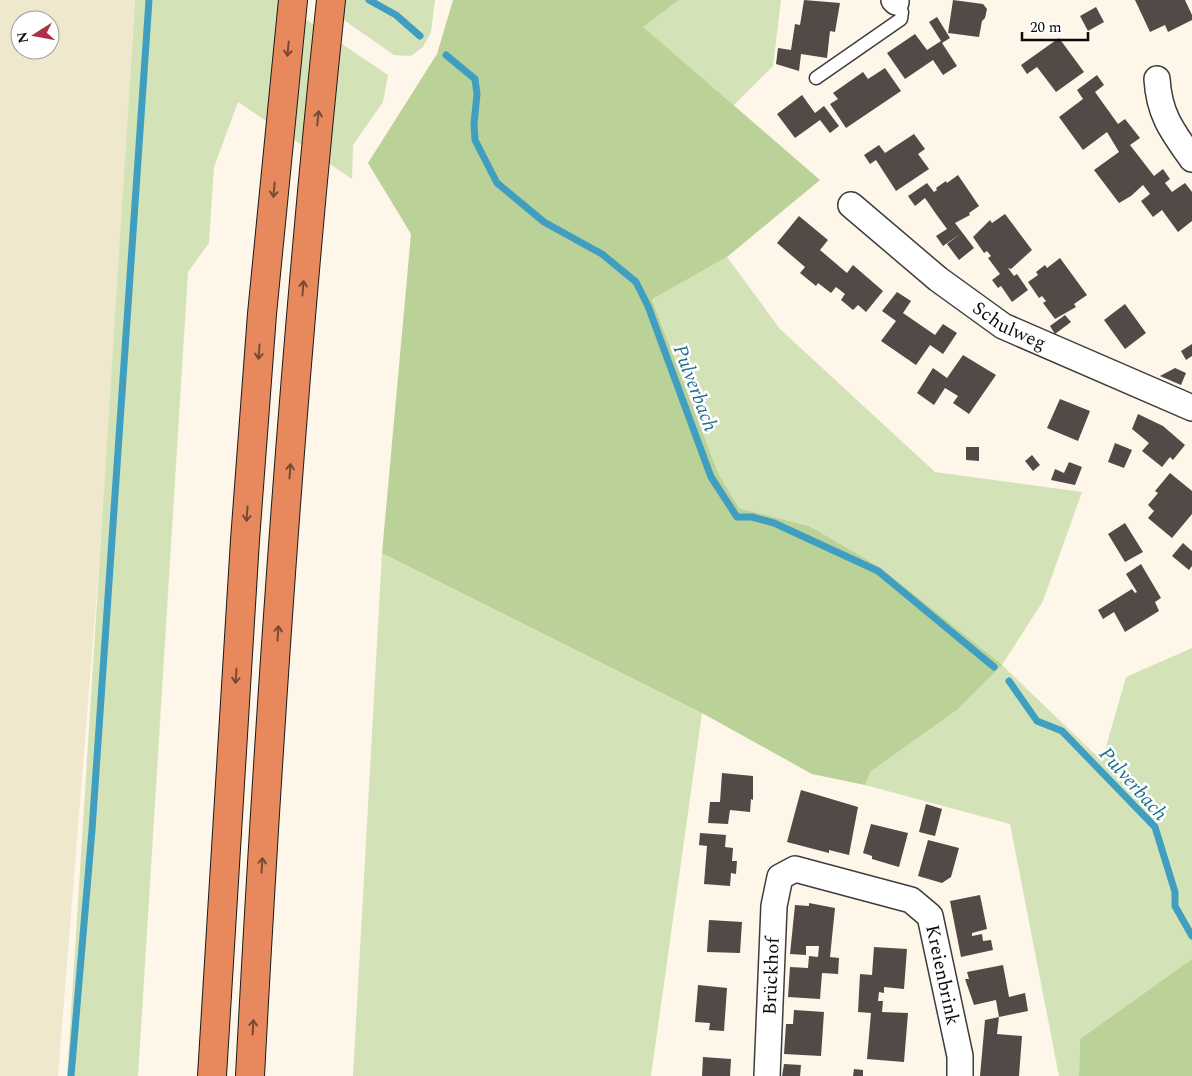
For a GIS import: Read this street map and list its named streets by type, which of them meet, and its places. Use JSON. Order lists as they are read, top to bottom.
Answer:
{
  "streets": {
    "street": ["Schulweg", "Kreienbrink", "Brückhof"]
  },
  "crossings": [
    ["Kreienbrink", "Brückhof"]
  ],
  "water": ["Pulverbach"],
  "scale_bar": "20 m",
  "north": "left"
}
